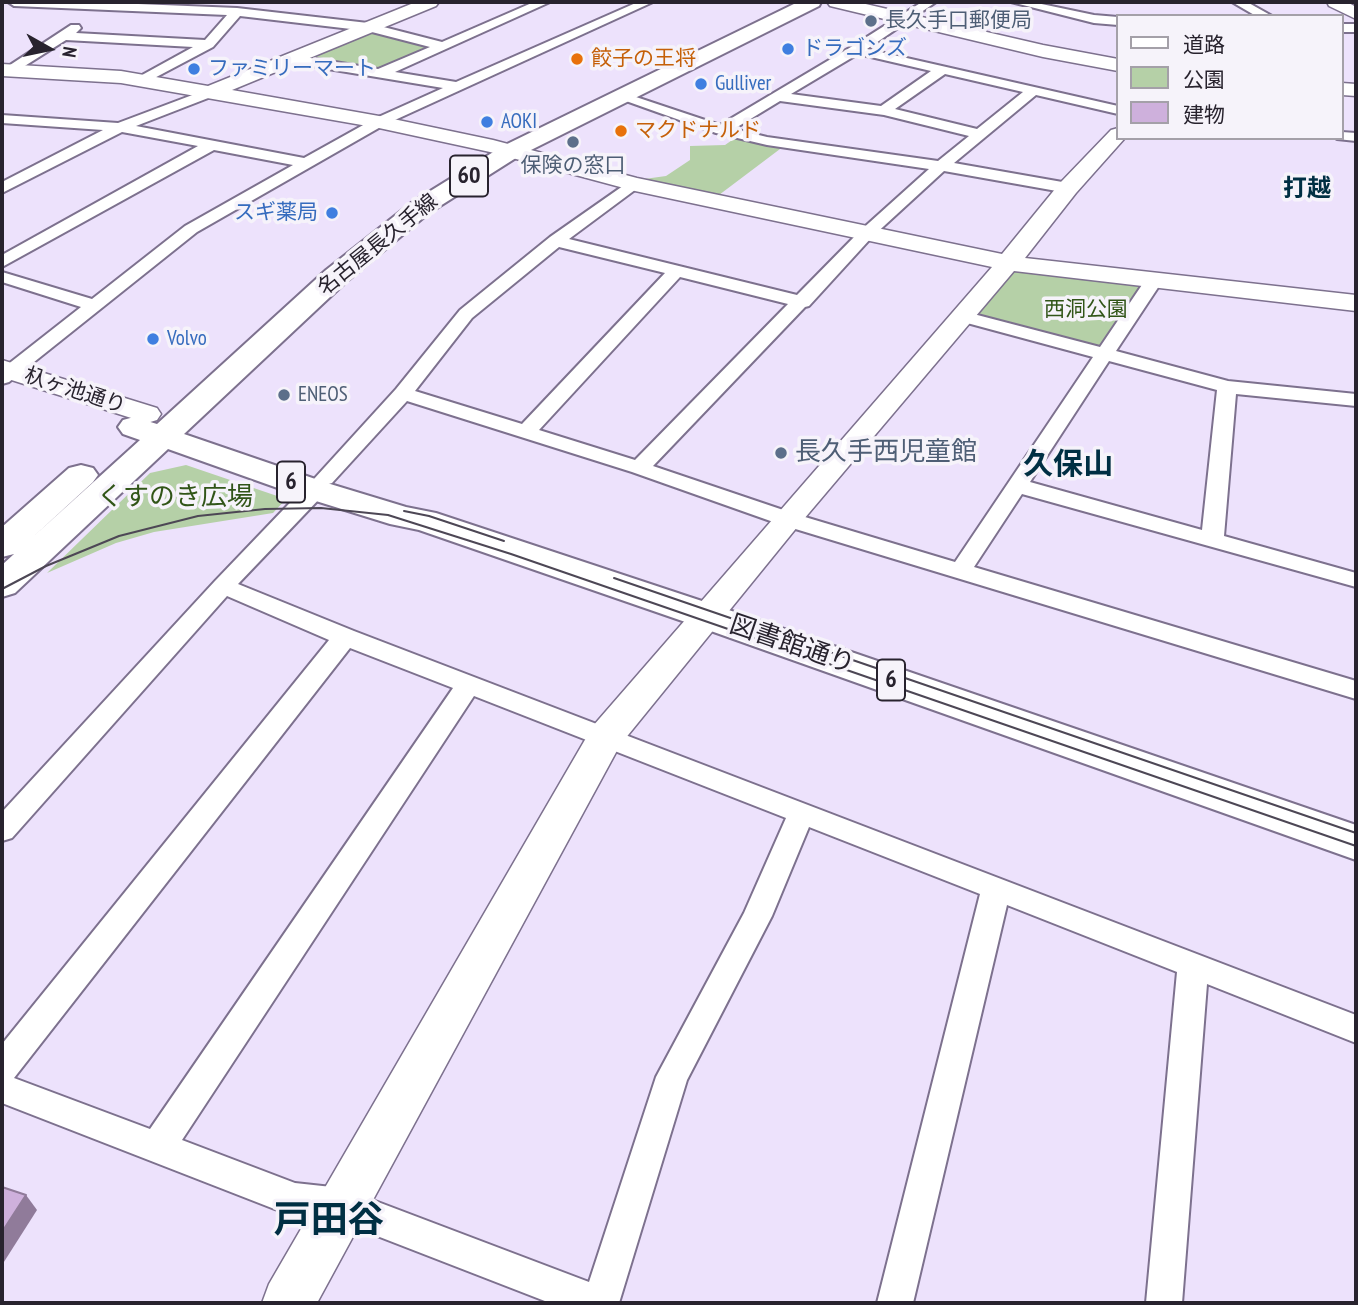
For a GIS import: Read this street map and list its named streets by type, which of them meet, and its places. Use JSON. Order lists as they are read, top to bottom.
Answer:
{
  "streets": {
    "main road": [
      "60",
      "名古屋長久手線",
      "6",
      "図書館通り"
    ],
    "street": ["杁ヶ池通り"]
  },
  "crossings": [
    ["名古屋長久手線", "杁ヶ池通り"],
    ["名古屋長久手線", "図書館通り"],
    ["杁ヶ池通り", "図書館通り"]
  ],
  "districts": ["打越", "久保山", "戸田谷"],
  "parks": ["西洞公園", "くすのき広場"],
  "places": [
    "長久手口郵便局",
    "ドラゴンズ",
    "餃子の王将",
    "ファミリーマート",
    "Gulliver",
    "AOKI",
    "マクドナルド",
    "保険の窓口",
    "スギ薬局",
    "Volvo",
    "ENEOS",
    "長久手西児童館"
  ],
  "legend": ["道路", "公園", "建物"],
  "north": "right"
}
